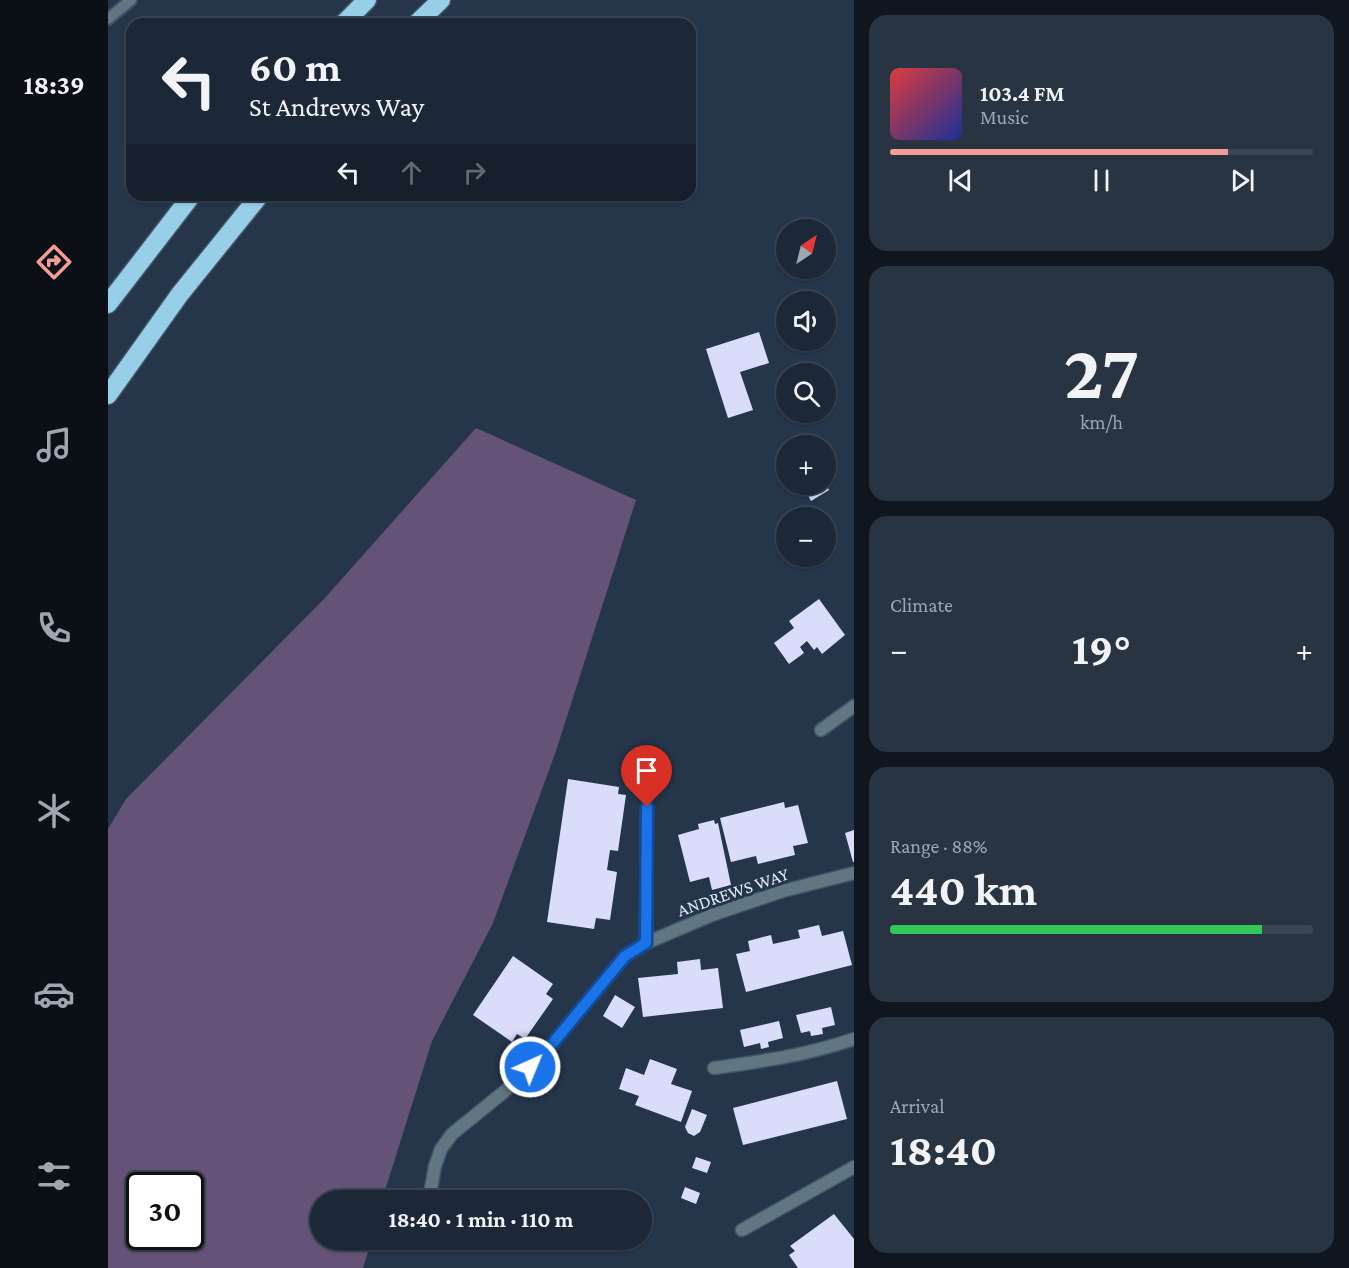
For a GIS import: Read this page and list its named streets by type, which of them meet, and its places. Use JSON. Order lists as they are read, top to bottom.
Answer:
{
  "streets": {
    "street": ["ANDREWS WAY"]
  },
  "north": "top right",
  "page": {
    "tabs": "18:39",
    "turn": ["60 m", "St Andrews Way"],
    "song": ["103.4 FM", "Music"],
    "map_buttons": ["+", "−"],
    "tile": [
      ["27", "km/h"],
      "Climate",
      ["Range · 88%", "440 km"],
      ["Arrival", "18:40"]
    ],
    "heat": ["−", "19°", "+"],
    "limit": "30",
    "trip": "18:40 · 1 min · 110 m"
  }
}
